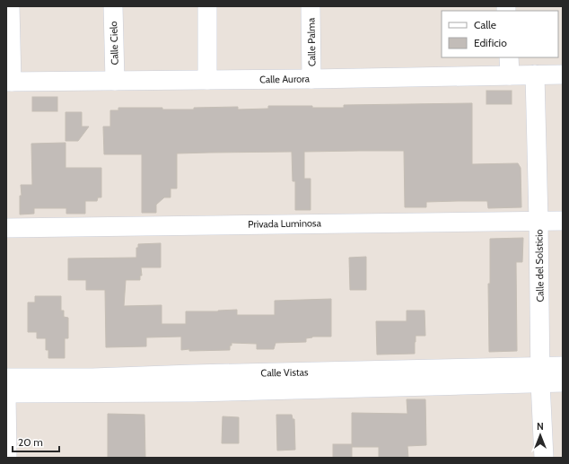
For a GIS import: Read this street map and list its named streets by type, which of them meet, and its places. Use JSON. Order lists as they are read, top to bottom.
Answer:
{
  "streets": {
    "street": [
      "Calle Palma",
      "Calle Cielo",
      "Calle Aurora",
      "Privada Luminosa",
      "Calle del Solsticio",
      "Calle Vistas"
    ]
  },
  "crossings": [
    ["Calle Palma", "Calle Aurora"],
    ["Calle Cielo", "Calle Aurora"],
    ["Calle Aurora", "Calle del Solsticio"],
    ["Privada Luminosa", "Calle del Solsticio"],
    ["Calle del Solsticio", "Calle Vistas"]
  ],
  "legend": ["Calle", "Edificio"],
  "scale_bar": "20 m",
  "north": "top"
}
